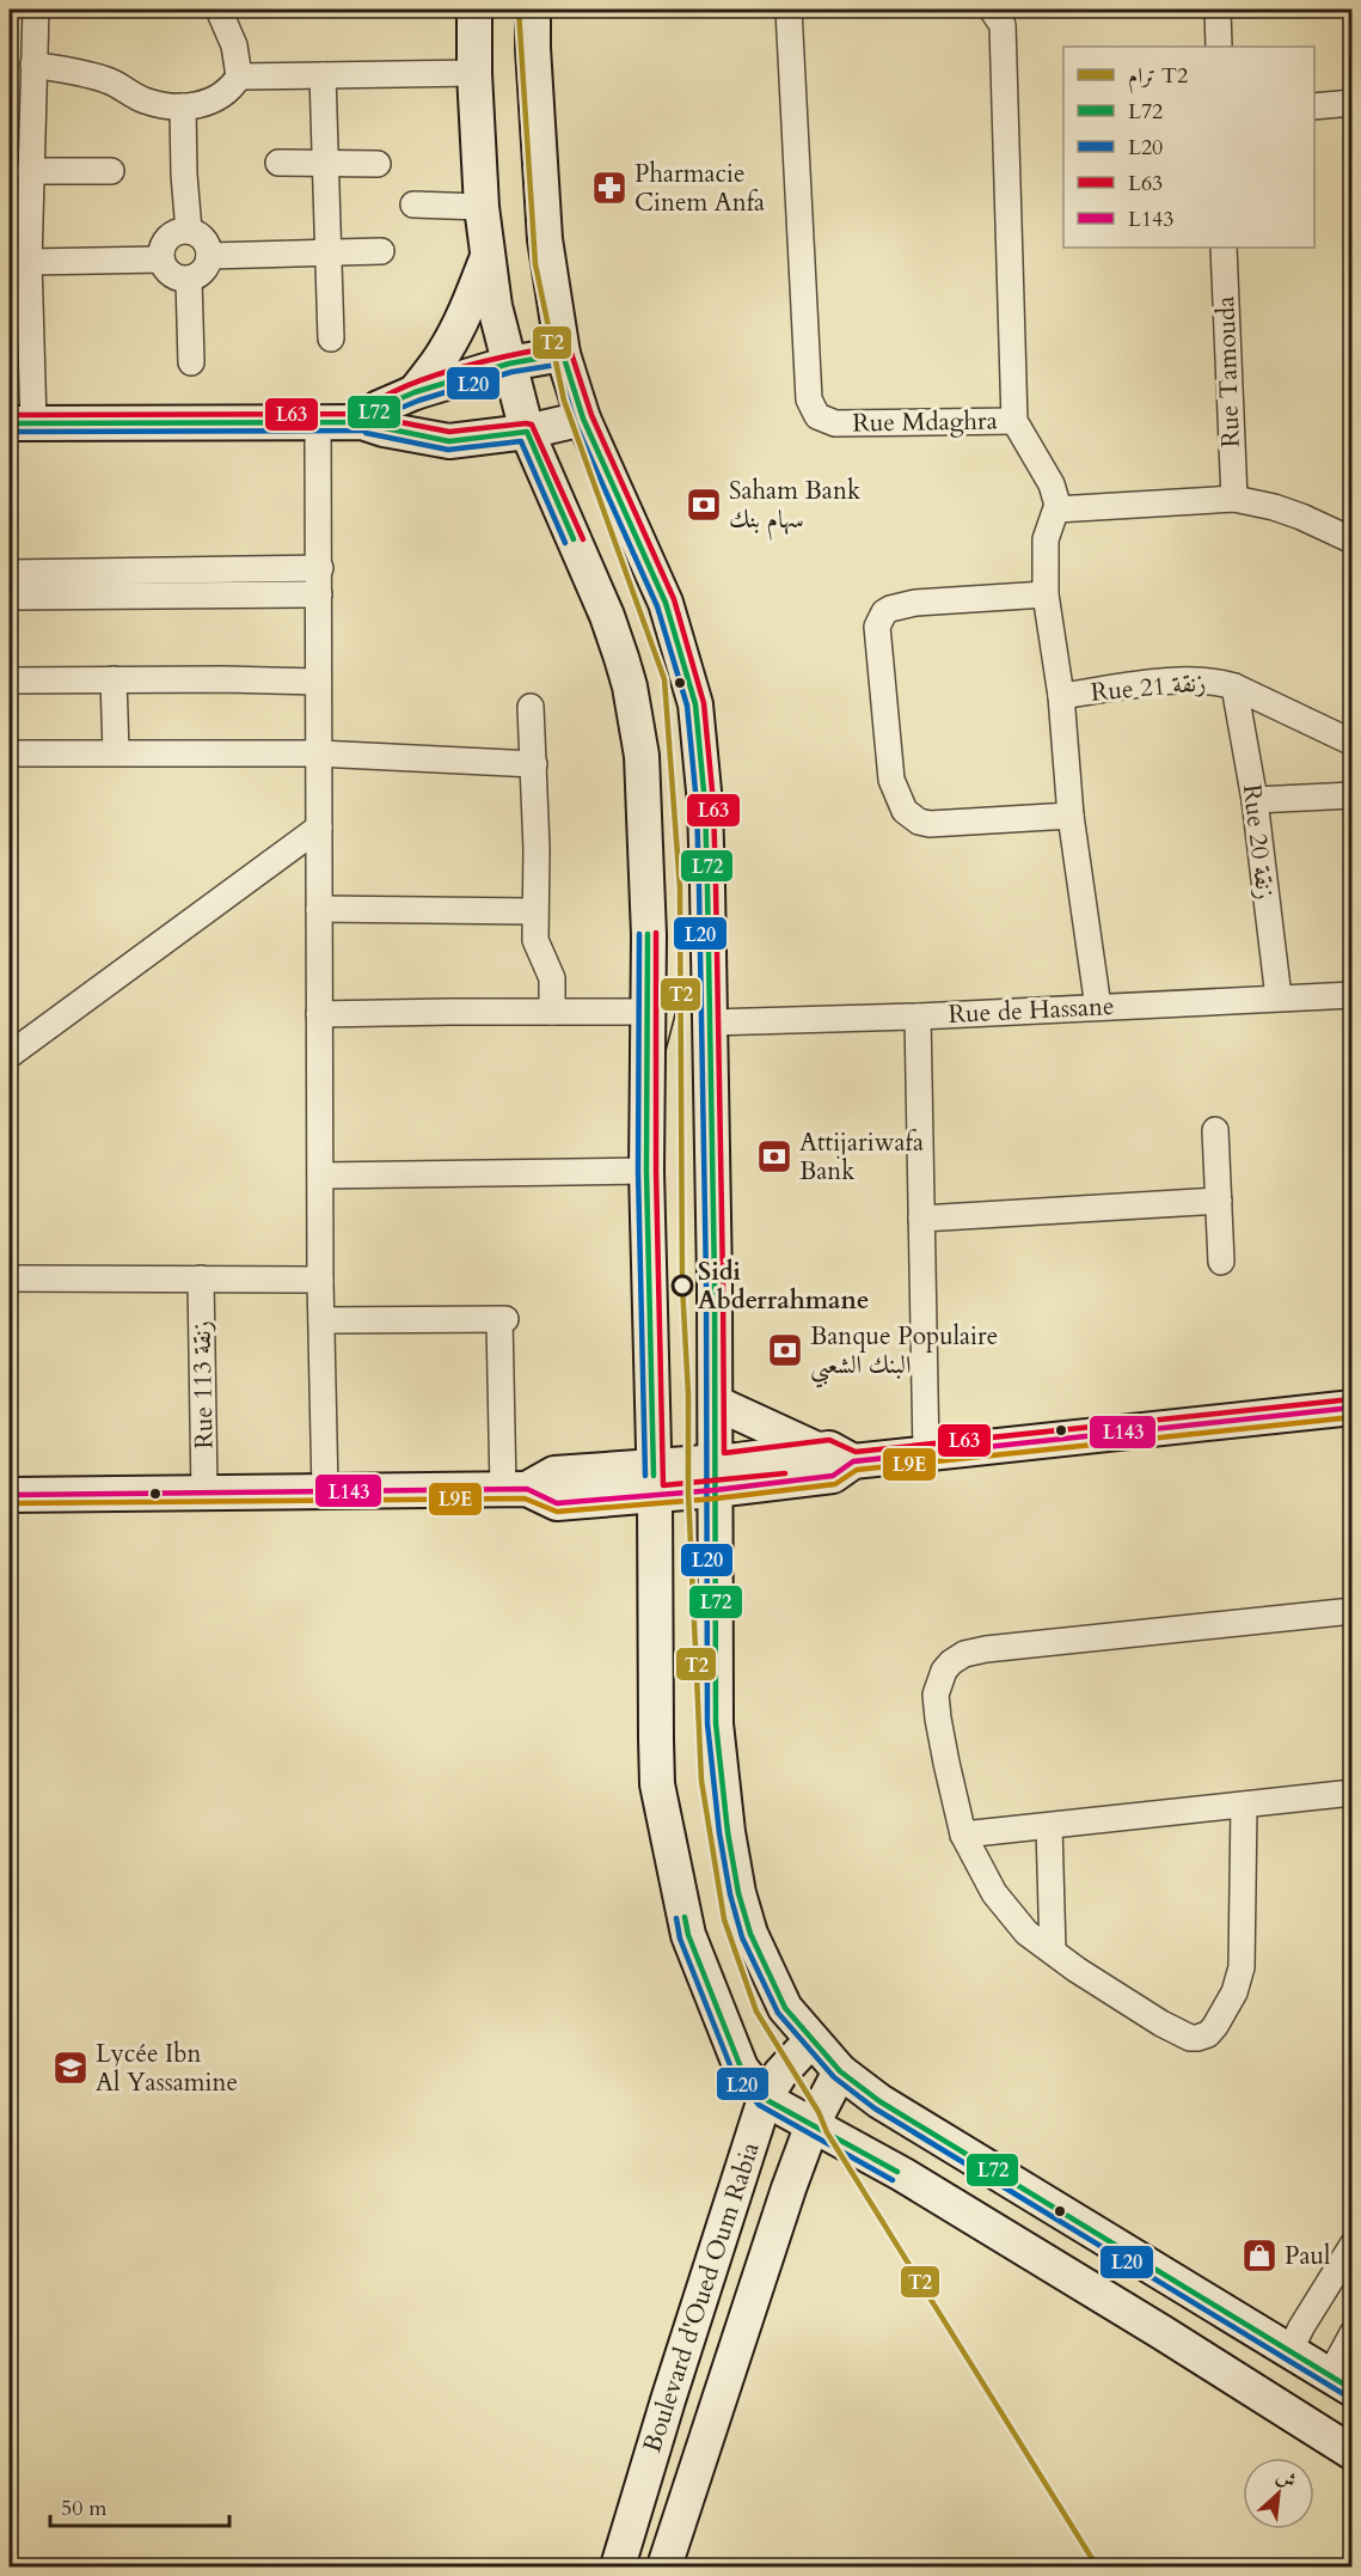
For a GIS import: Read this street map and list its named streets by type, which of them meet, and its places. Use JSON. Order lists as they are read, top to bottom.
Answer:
{
  "streets": {
    "main road": ["Boulevard d'Oued Oum Rabia"],
    "street": [
      "Rue Tamouda",
      "Rue Mdaghra",
      "Rue 21 زنقة",
      "Rue 20 زنقة",
      "Rue de Hassane",
      "Rue 113 زنقة"
    ]
  },
  "crossings": [
    ["Rue 21 زنقة", "Rue 20 زنقة"],
    ["Rue 20 زنقة", "Rue de Hassane"]
  ],
  "places": {
    "pharmacy": ["Pharmacie Cinem Anfa"],
    "bank": ["Saham Bank سهام بنك", "Attijariwafa Bank", "Banque Populaire البنك الشعبي"],
    "other": ["Sidi Abderrahmane"],
    "school or university": ["Lycée Ibn Al Yassamine"],
    "shop": ["Paul"]
  },
  "lines": [
    "tram line T2",
    "transit line L63",
    "transit line L72",
    "transit line L20",
    "transit line L143",
    "transit line L9E"
  ],
  "legend": [
    "ترام T2",
    "L72",
    "L20",
    "L63",
    "L143"
  ],
  "scale_bar": "50 m",
  "north": "top right"
}
